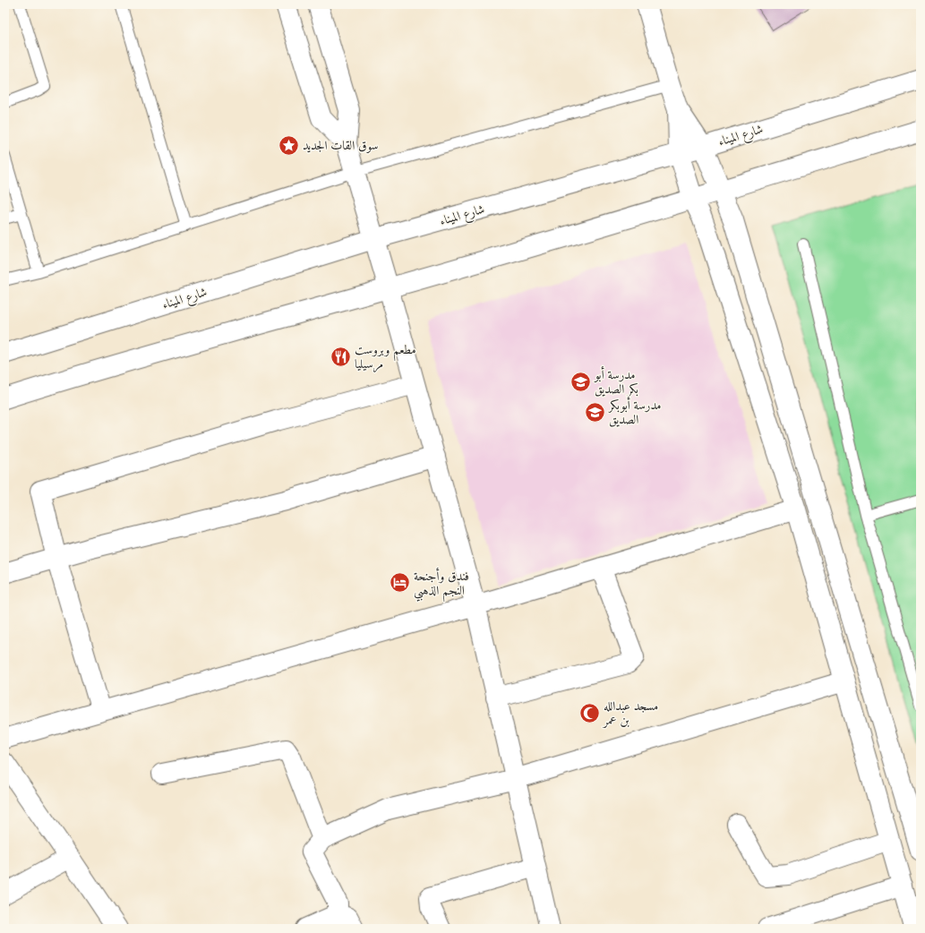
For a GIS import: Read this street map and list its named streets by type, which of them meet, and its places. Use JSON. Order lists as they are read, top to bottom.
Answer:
{
  "streets": {
    "main road": ["شارع الميناء"]
  },
  "places": {
    "place": ["سوق القات الجديد"],
    "restaurant": ["مطعم وبروست مرسيليا"],
    "school or university": ["مدرسة أبو بكر الصديق", "مدرسة أبوبكر الصديق"],
    "hotel": ["فندق وأجنحة النجم الذهبي"],
    "mosque": ["مسجد عبدالله بن عمر"]
  }
}
